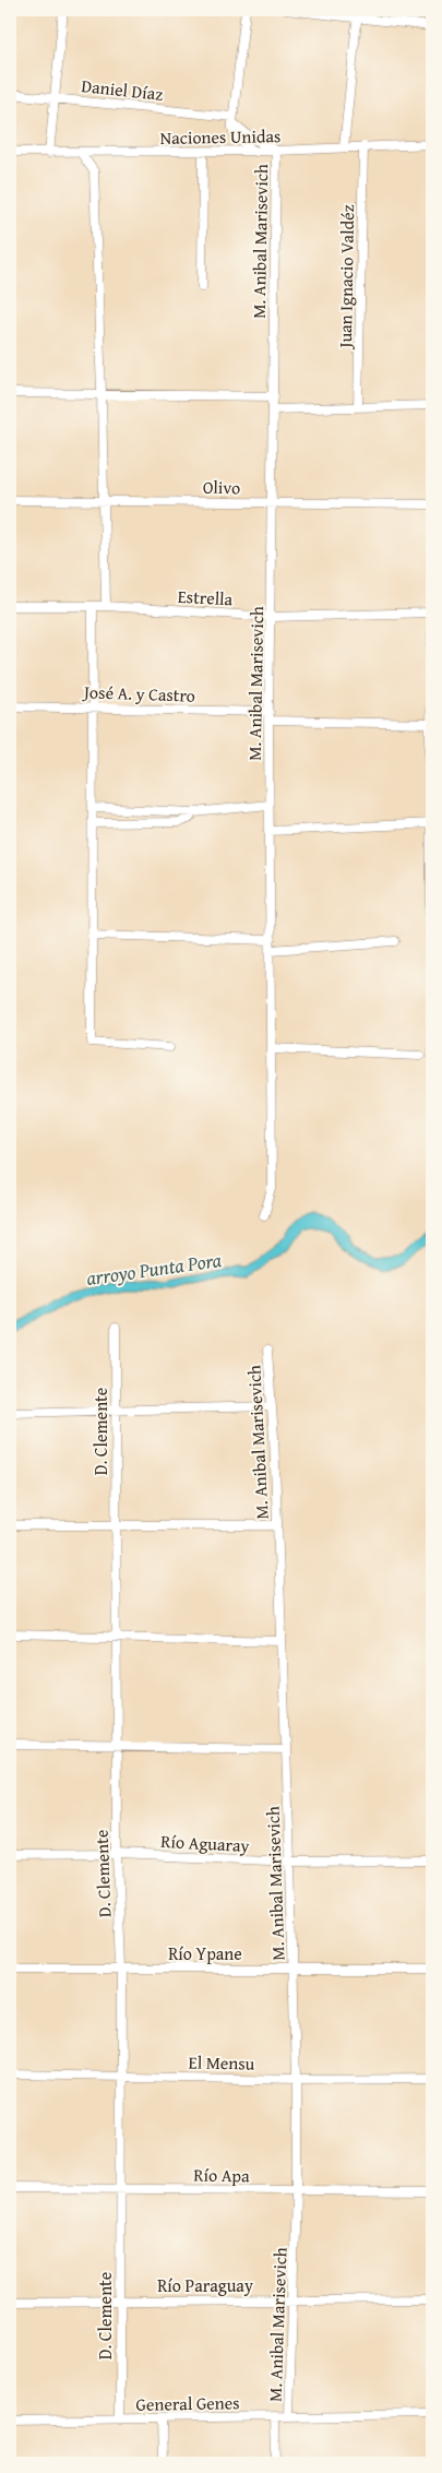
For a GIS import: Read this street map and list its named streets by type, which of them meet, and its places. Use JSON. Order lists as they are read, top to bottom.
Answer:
{
  "streets": {
    "street": [
      "Daniel Díaz",
      "Naciones Unidas",
      "M. Anibal Marisevich",
      "Juan Ignacio Valdéz",
      "Olivo",
      "Estrella",
      "José A. y Castro",
      "D. Clemente",
      "Río Aguaray",
      "Río Ypane",
      "El Mensu",
      "Río Apa",
      "Río Paraguay",
      "General Genes"
    ]
  },
  "crossings": [
    ["Naciones Unidas", "M. Anibal Marisevich"],
    ["Naciones Unidas", "Juan Ignacio Valdéz"],
    ["M. Anibal Marisevich", "Olivo"],
    ["M. Anibal Marisevich", "Estrella"],
    ["M. Anibal Marisevich", "José A. y Castro"],
    ["M. Anibal Marisevich", "Río Aguaray"],
    ["M. Anibal Marisevich", "Río Ypane"],
    ["M. Anibal Marisevich", "El Mensu"],
    ["M. Anibal Marisevich", "Río Apa"],
    ["M. Anibal Marisevich", "Río Paraguay"],
    ["M. Anibal Marisevich", "General Genes"],
    ["D. Clemente", "Río Aguaray"],
    ["D. Clemente", "Río Ypane"],
    ["D. Clemente", "El Mensu"],
    ["D. Clemente", "Río Apa"],
    ["D. Clemente", "Río Paraguay"],
    ["D. Clemente", "General Genes"]
  ],
  "water": ["arroyo Punta Pora"]
}
